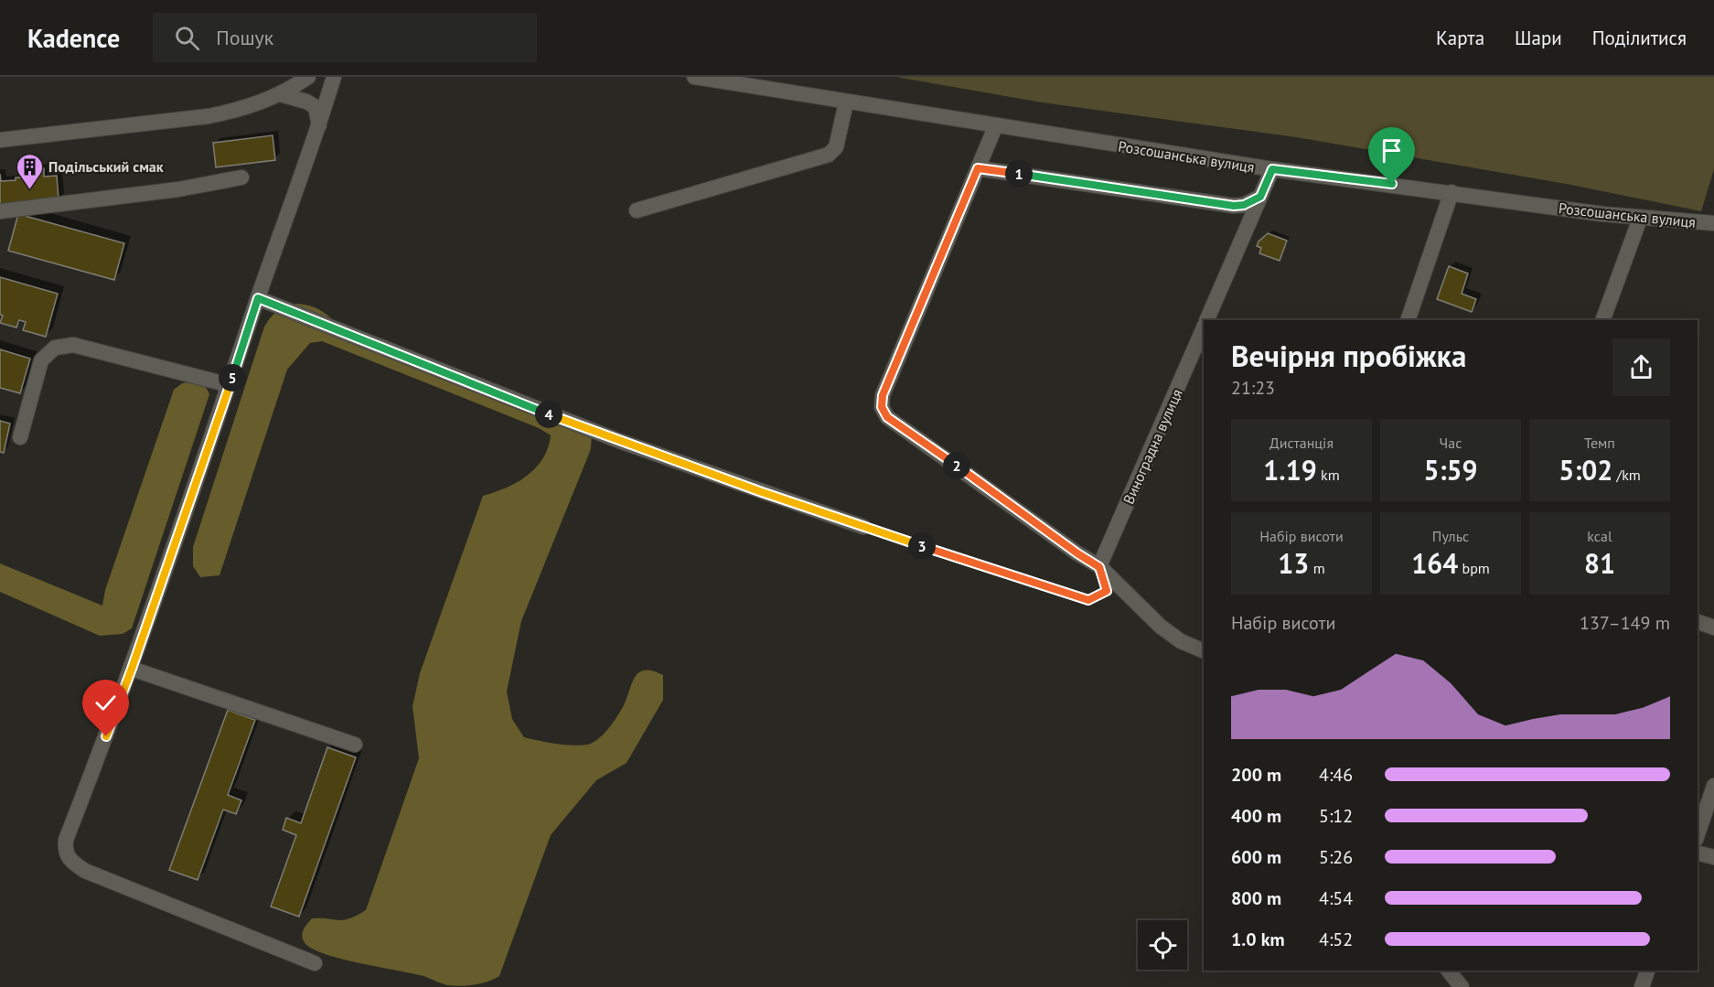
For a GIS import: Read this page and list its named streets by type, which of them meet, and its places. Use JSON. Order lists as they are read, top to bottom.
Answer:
{
  "streets": {
    "street": ["Розсошанська вулиця", "Виноградна вулиця"]
  },
  "places": {
    "building": ["Подільський смак"]
  },
  "page": {
    "header": "Kadence",
    "search": "Пошук",
    "nav": ["Карта", "Шари", "Поділитися"],
    "pins": [
      "1",
      "5",
      "4",
      "2",
      "3"
    ],
    "heading": ["Вечірня пробіжка", "21:23"],
    "stats": [
      ["Дистанція", "1.19 km"],
      ["Час", "5:59"],
      ["Темп", "5:02 /km"],
      ["Набір висоти", "13 m"],
      ["Пульс", "164 bpm"],
      ["kcal", "81"]
    ],
    "chart": ["Набір висоти", "137–149 m"],
    "list": [
      {
        "name": "200 m",
        "note": "4:46"
      },
      {
        "name": "400 m",
        "note": "5:12"
      },
      {
        "name": "600 m",
        "note": "5:26"
      },
      {
        "name": "800 m",
        "note": "4:54"
      },
      {
        "name": "1.0 km",
        "note": "4:52"
      }
    ]
  }
}
